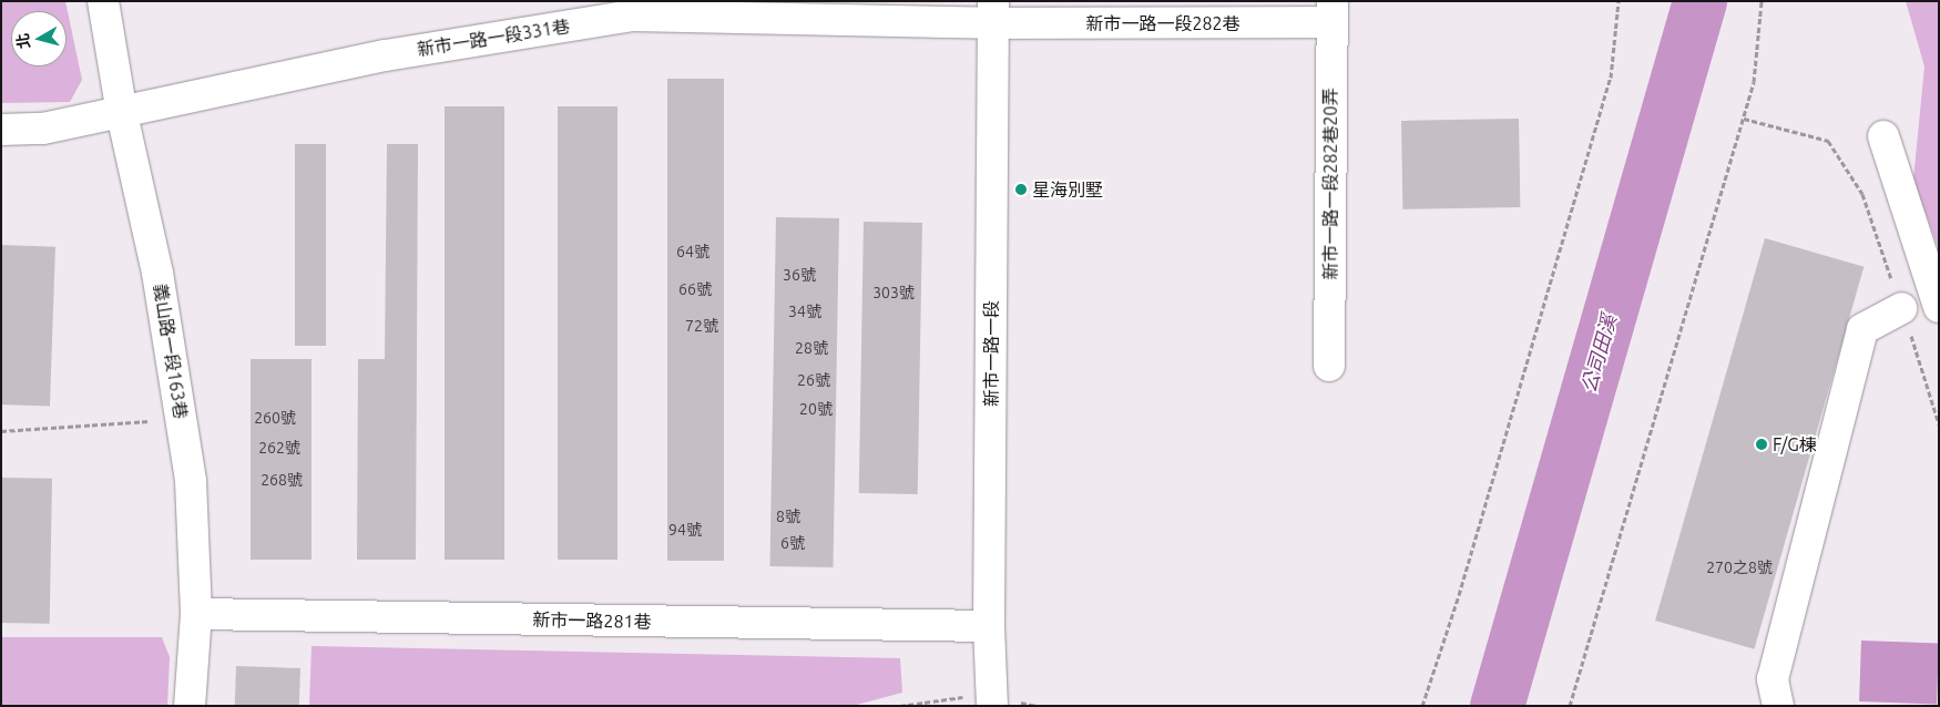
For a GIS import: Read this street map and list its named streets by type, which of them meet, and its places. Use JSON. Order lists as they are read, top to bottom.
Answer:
{
  "streets": {
    "street": [
      "新市一路一段282巷",
      "新市一路一段331巷",
      "新市一路一段282巷20弄",
      "義山路一段163巷",
      "新市一路一段",
      "新市一路281巷"
    ]
  },
  "crossings": [
    ["新市一路一段282巷", "新市一路一段331巷"],
    ["新市一路一段282巷", "新市一路一段282巷20弄"],
    ["新市一路一段282巷", "新市一路一段"],
    ["新市一路一段331巷", "義山路一段163巷"],
    ["新市一路一段331巷", "新市一路一段"],
    ["義山路一段163巷", "新市一路281巷"],
    ["新市一路一段", "新市一路281巷"]
  ],
  "water": ["公司田溪"],
  "places": ["星海別墅", "F/G棟"],
  "house_numbers": [
    "64號",
    "36號",
    "66號",
    "303號",
    "34號",
    "72號",
    "28號",
    "26號",
    "20號",
    "260號",
    "262號",
    "268號",
    "8號",
    "94號",
    "6號",
    "270之8號"
  ],
  "north": "left"
}
